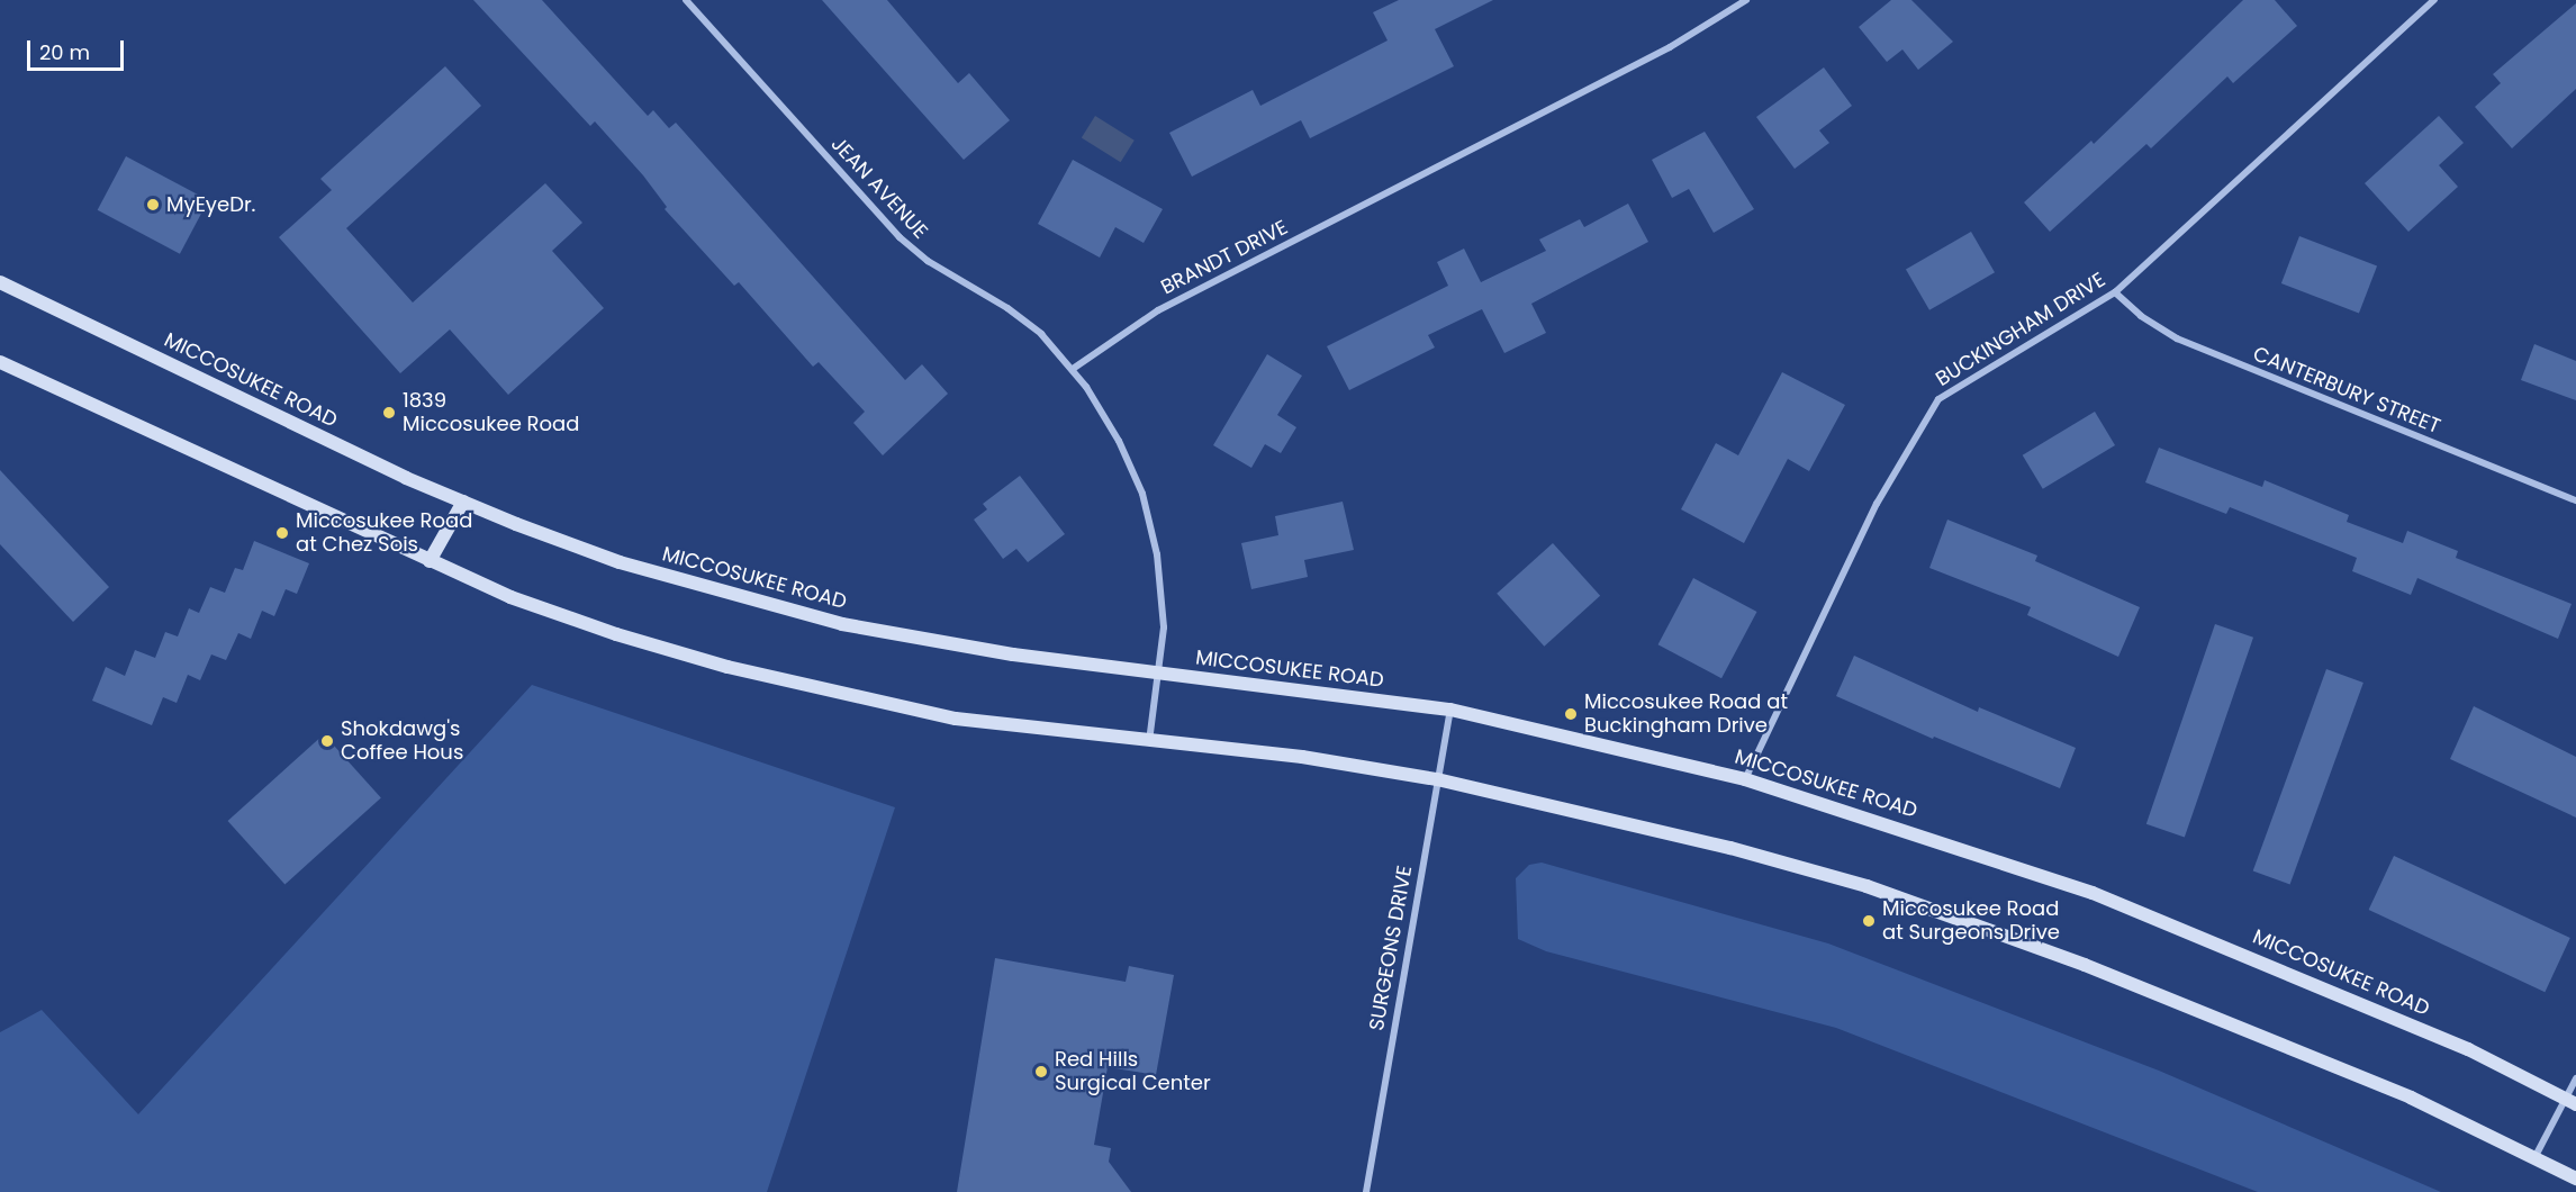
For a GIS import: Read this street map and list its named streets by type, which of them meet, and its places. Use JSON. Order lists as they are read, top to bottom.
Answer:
{
  "streets": {
    "street": [
      "JEAN AVENUE",
      "BRANDT DRIVE",
      "BUCKINGHAM DRIVE",
      "MICCOSUKEE ROAD",
      "CANTERBURY STREET",
      "SURGEONS DRIVE"
    ]
  },
  "crossings": [
    ["JEAN AVENUE", "BRANDT DRIVE"],
    ["BUCKINGHAM DRIVE", "MICCOSUKEE ROAD"],
    ["BUCKINGHAM DRIVE", "CANTERBURY STREET"],
    ["MICCOSUKEE ROAD", "SURGEONS DRIVE"]
  ],
  "places": [
    "MyEyeDr.",
    "1839 Miccosukee Road",
    "Miccosukee Road at Chez Sois",
    "Miccosukee Road at Buckingham Drive",
    "Shokdawg's Coffee Hous",
    "Miccosukee Road at Surgeons Drive",
    "Red Hills Surgical Center"
  ],
  "scale_bar": "20 m"
}
